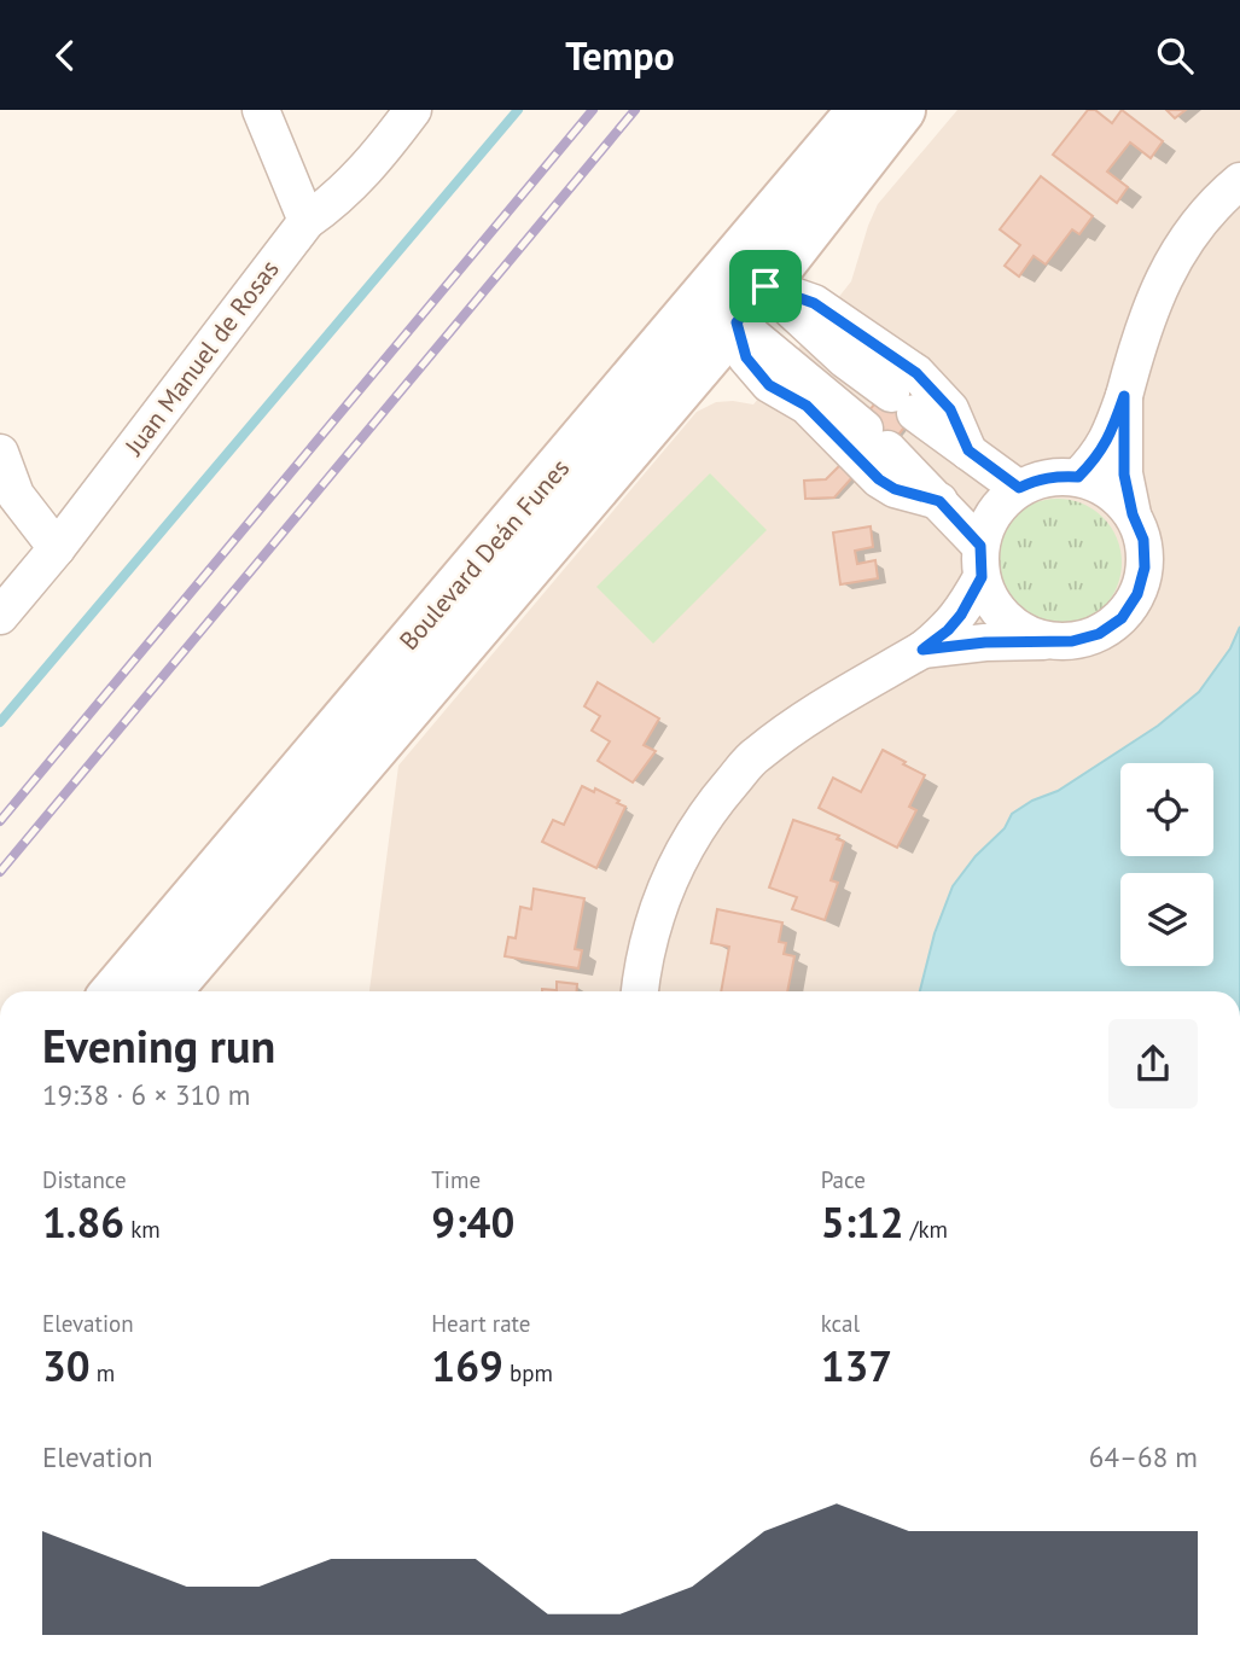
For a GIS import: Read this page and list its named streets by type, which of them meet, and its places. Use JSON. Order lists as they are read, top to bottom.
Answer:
{
  "streets": {
    "main road": ["Boulevard Deán Funes"],
    "street": ["Juan Manuel de Rosas"]
  },
  "page": {
    "header": "Tempo",
    "heading": ["Evening run", "19:38 · 6 × 310 m"],
    "stats": [
      ["Distance", "1.86 km"],
      ["Time", "9:40"],
      ["Pace", "5:12 /km"],
      ["Elevation", "30 m"],
      ["Heart rate", "169 bpm"],
      ["kcal", "137"]
    ],
    "chart": ["Elevation", "64–68 m"]
  }
}
